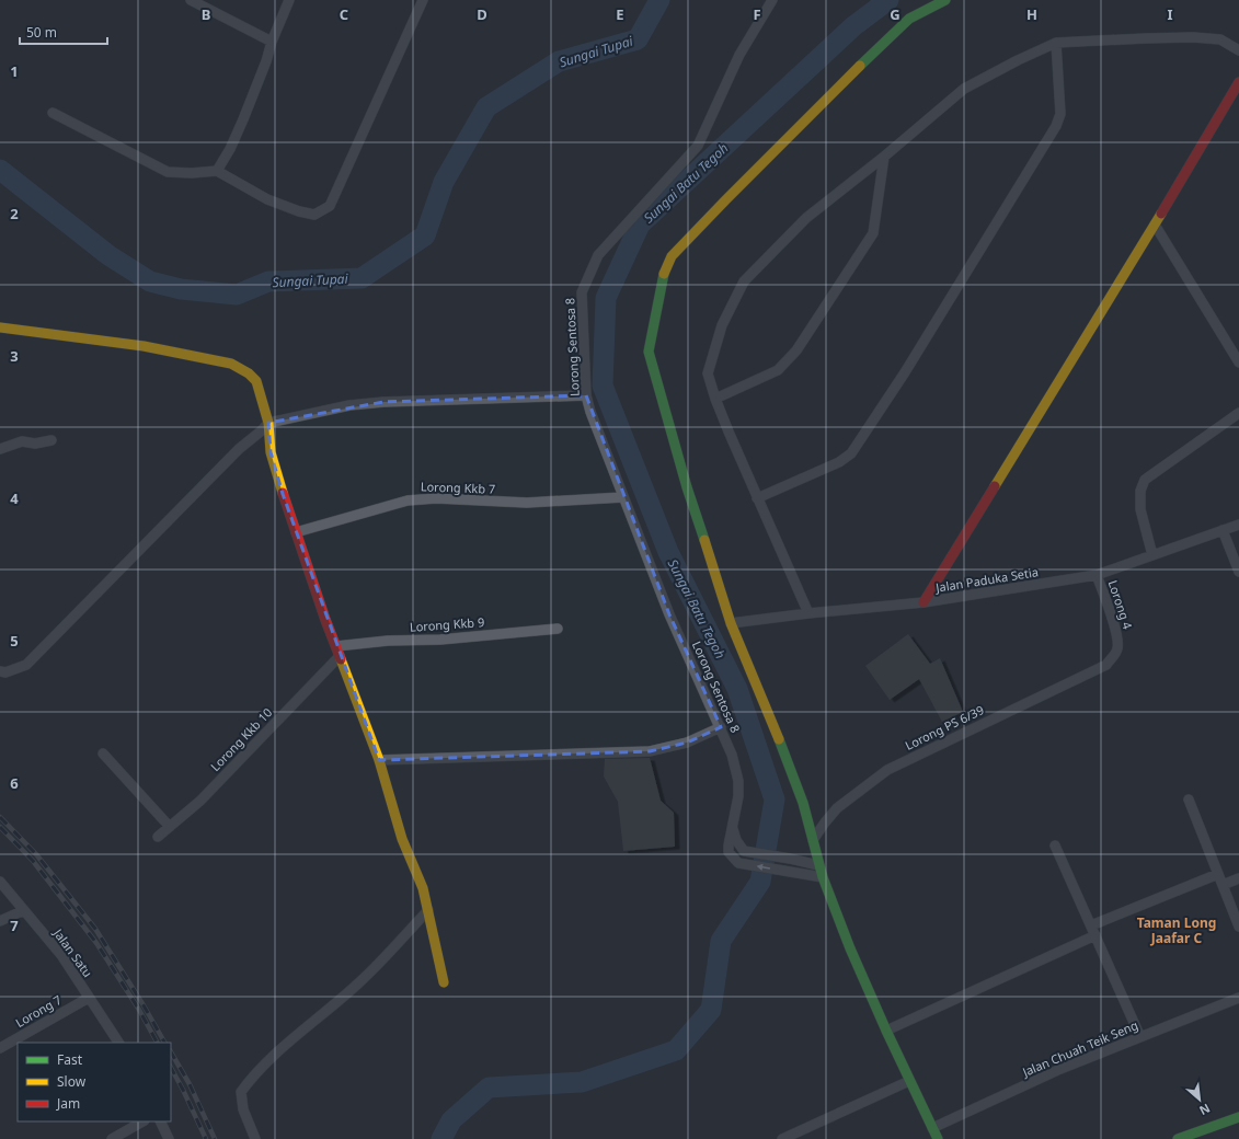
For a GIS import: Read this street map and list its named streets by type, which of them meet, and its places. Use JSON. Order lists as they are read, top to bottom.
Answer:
{
  "streets": {
    "street": [
      "Lorong Sentosa 8",
      "Lorong Kkb 7",
      "Jalan Paduka Setia",
      "Lorong 4",
      "Lorong Kkb 9",
      "Lorong PS 6/39",
      "Lorong Kkb 10",
      "Jalan Satu",
      "Lorong 7",
      "Jalan Chuah Teik Seng"
    ]
  },
  "crossings": [
    ["Lorong Sentosa 8", "Lorong Kkb 7"],
    ["Jalan Paduka Setia", "Lorong 4"],
    ["Lorong 4", "Lorong PS 6/39"],
    ["Lorong Kkb 9", "Lorong Kkb 10"],
    ["Jalan Satu", "Lorong 7"]
  ],
  "districts": ["Taman Long Jaafar C"],
  "water": ["Sungai Tupai", "Sungai Batu Tegoh"],
  "legend": ["Fast", "Slow", "Jam"],
  "scale_bar": "50 m",
  "north": "bottom right",
  "grid": {
    "columns": [
      "B",
      "C",
      "D",
      "E",
      "F",
      "G",
      "H",
      "I"
    ],
    "rows": [
      "1",
      "2",
      "3",
      "4",
      "5",
      "6",
      "7"
    ]
  }
}
